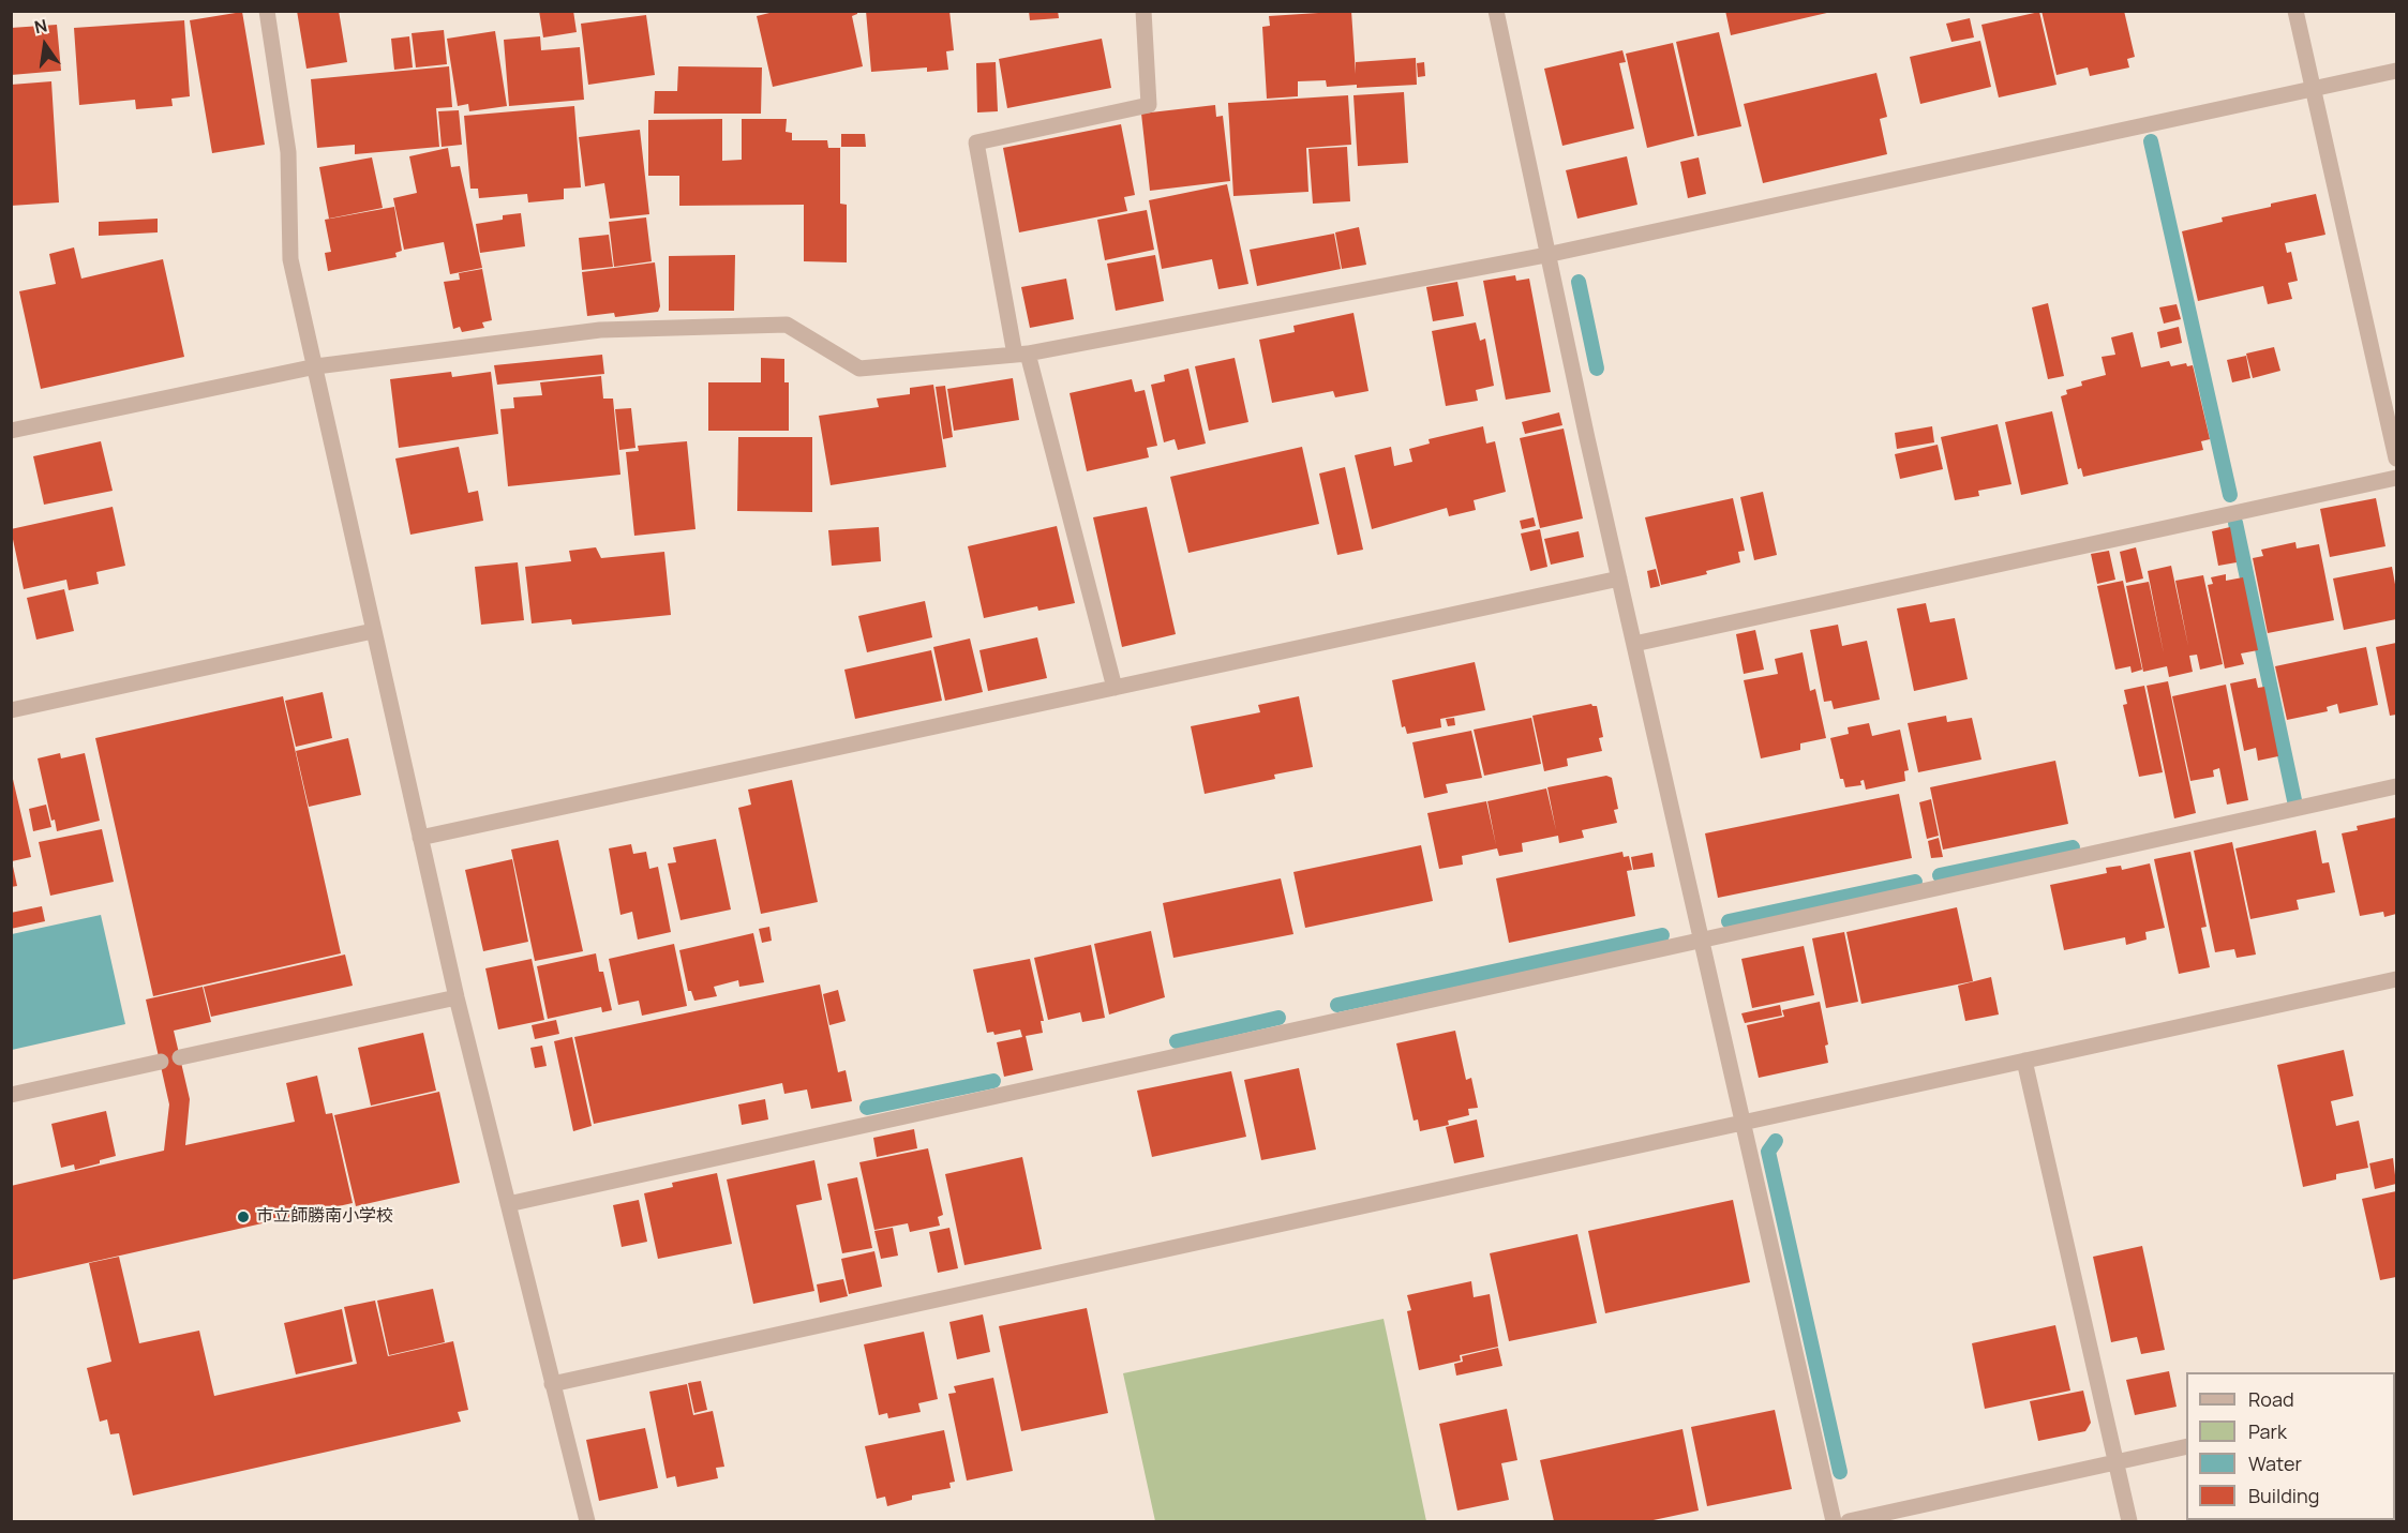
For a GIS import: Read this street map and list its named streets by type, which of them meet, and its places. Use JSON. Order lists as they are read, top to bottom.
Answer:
{
  "places": ["市立師勝南小学校"],
  "legend": [
    "Road",
    "Park",
    "Water",
    "Building"
  ],
  "north": "top"
}
